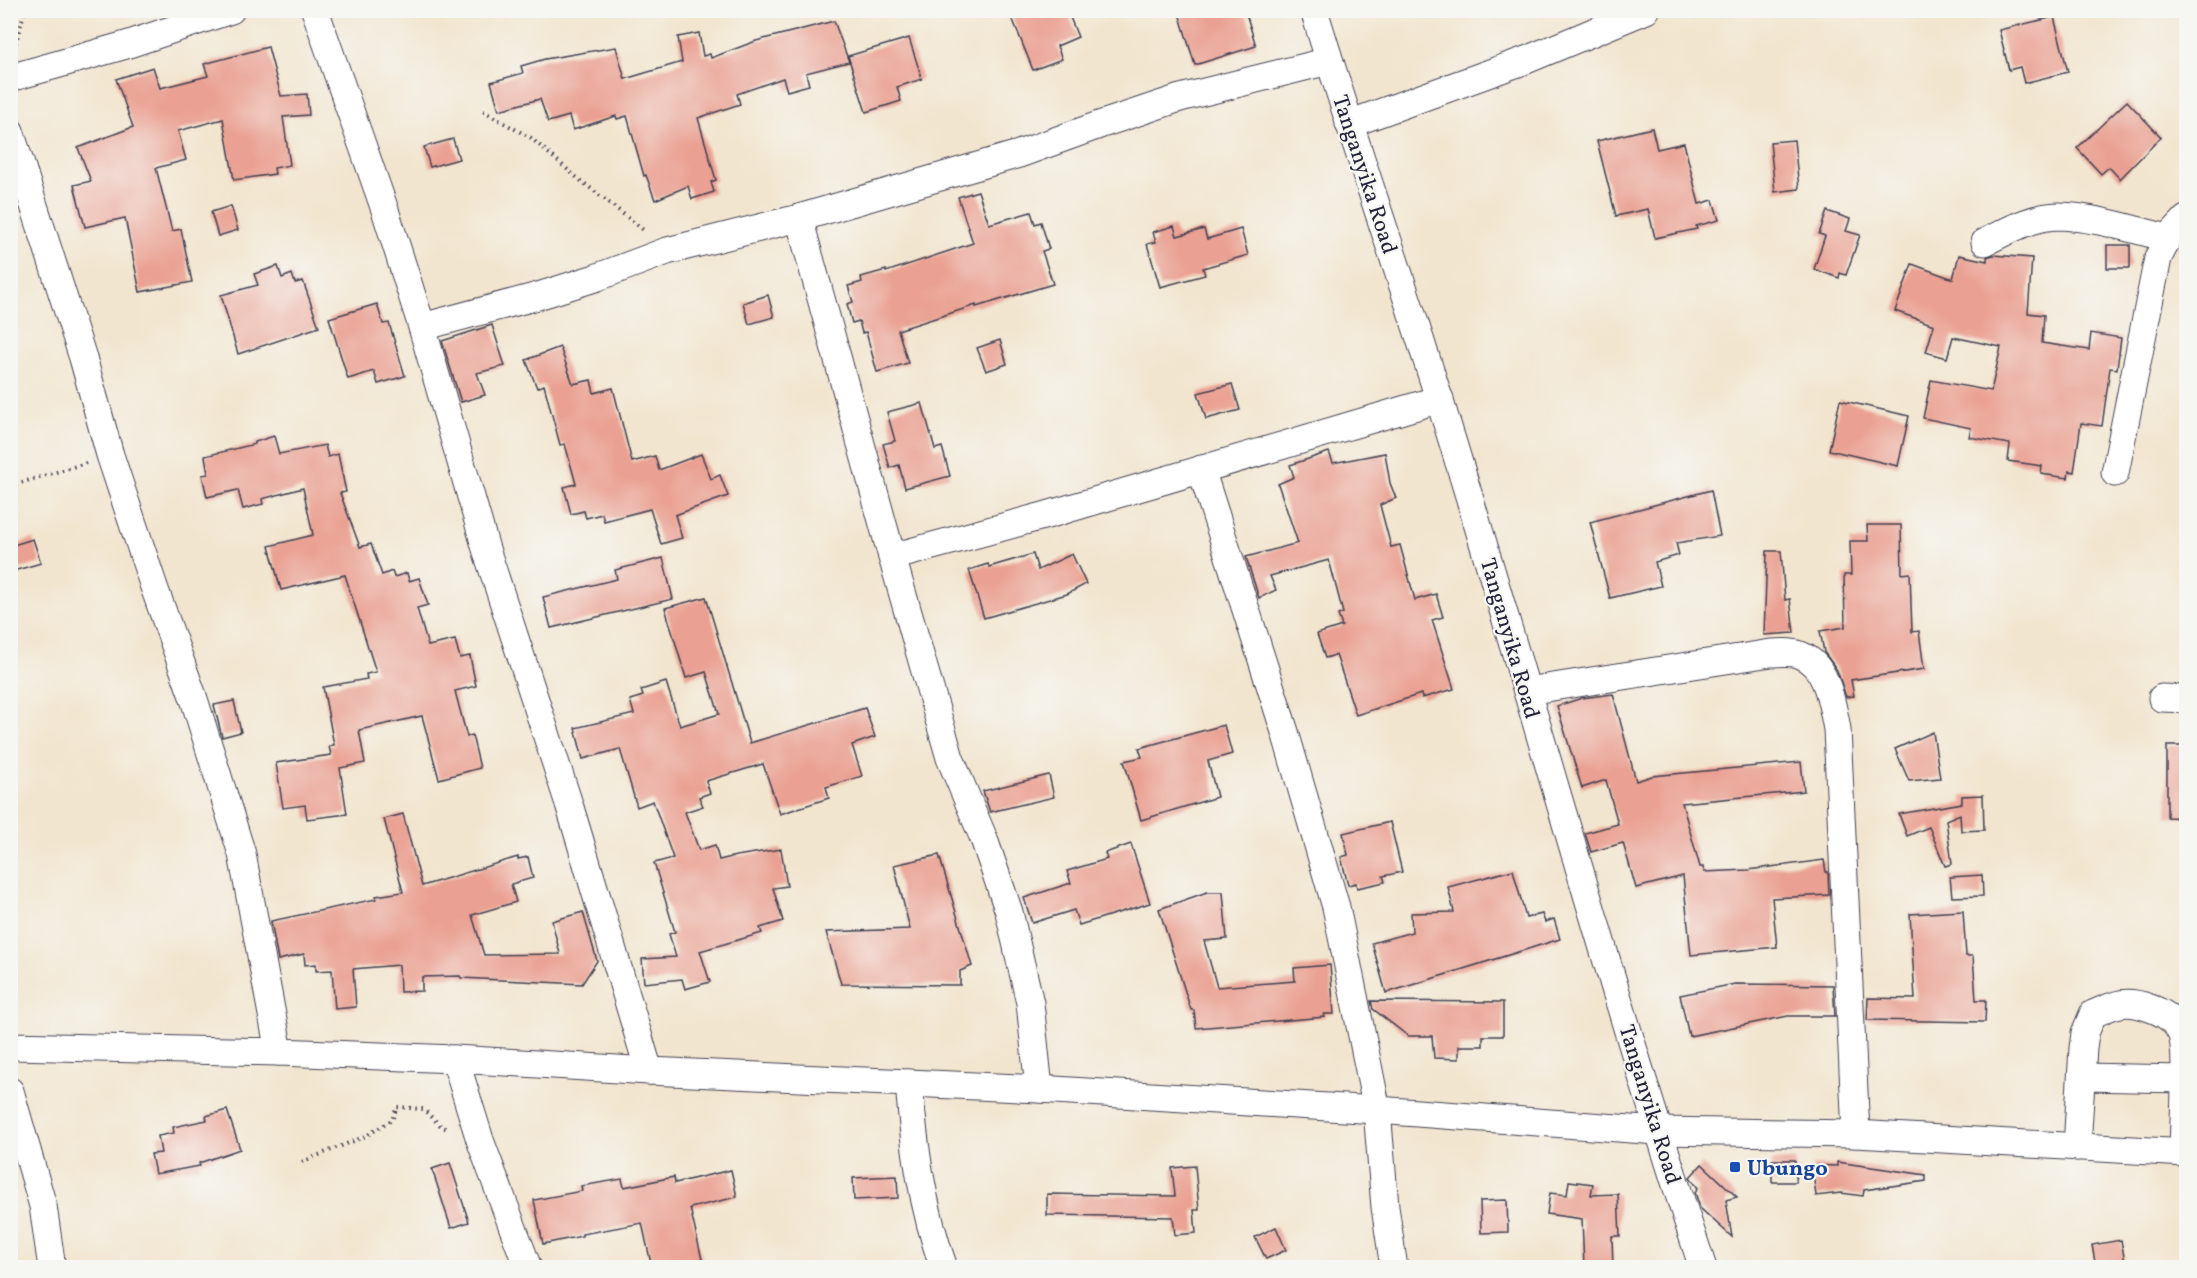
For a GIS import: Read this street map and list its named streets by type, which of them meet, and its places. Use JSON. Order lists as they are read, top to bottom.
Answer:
{
  "streets": {
    "street": ["Tanganyika Road"]
  },
  "places": {
    "transit": ["Ubungo"]
  }
}
